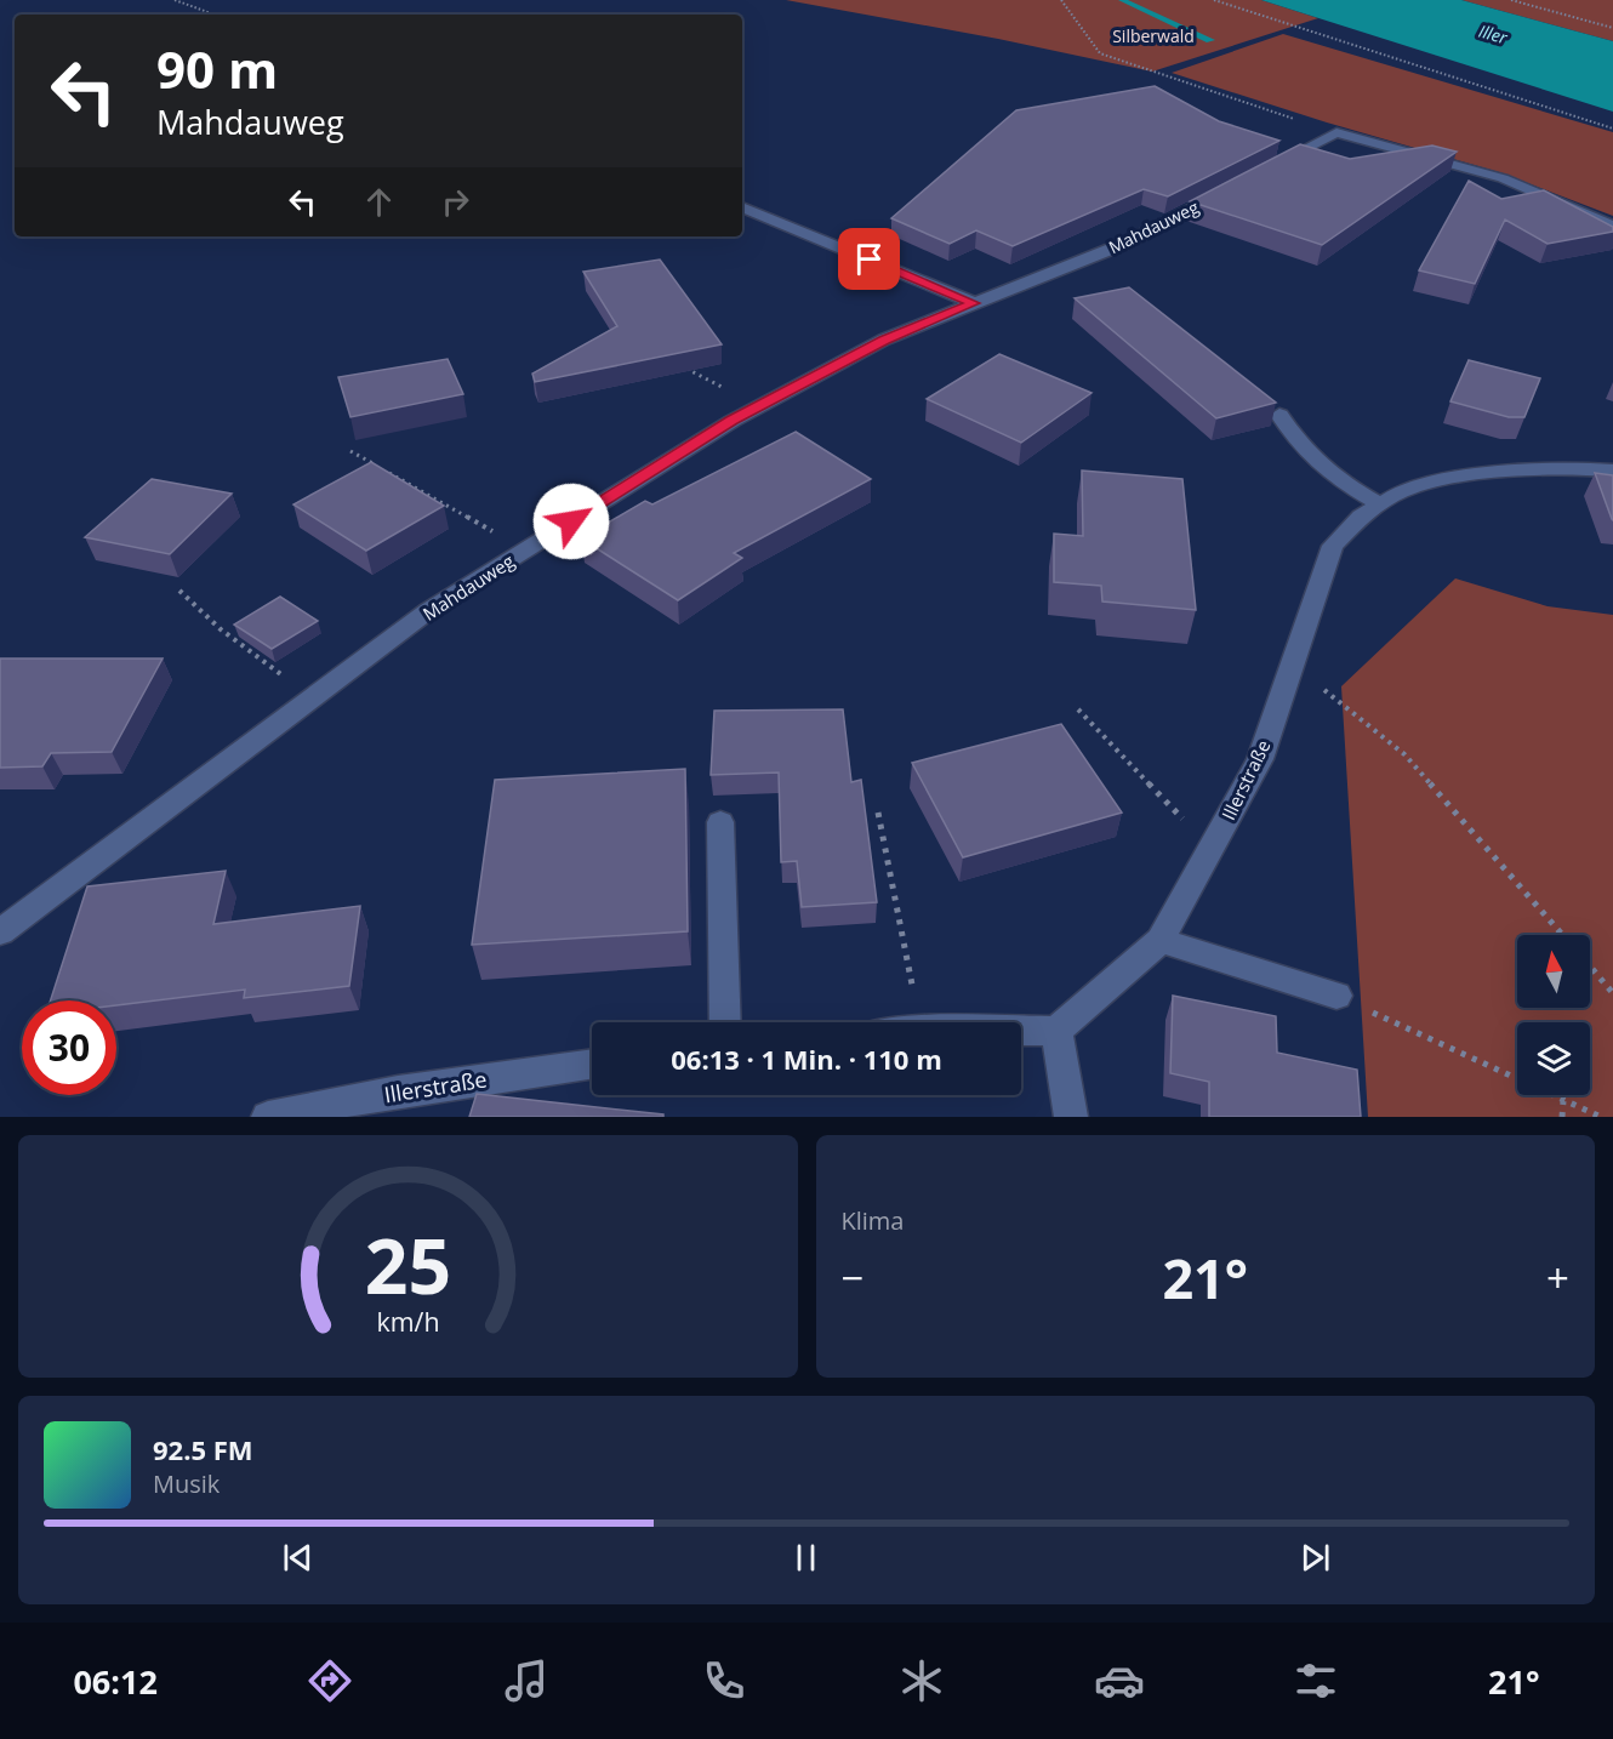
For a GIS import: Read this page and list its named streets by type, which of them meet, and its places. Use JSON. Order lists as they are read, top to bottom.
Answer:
{
  "streets": {
    "street": ["Mahdauweg", "Illerstraße"]
  },
  "water": ["Iller"],
  "parks": ["Silberwald"],
  "north": "top",
  "page": {
    "turn": ["90 m", "Mahdauweg"],
    "limit": "30",
    "trip": "06:13 · 1 Min. · 110 m",
    "tile": "Klima",
    "heat": ["−", "21°", "+"],
    "song": ["92.5 FM", "Musik"],
    "tabs": ["06:12", "21°"],
    "gauge": ["25", "km/h"]
  }
}
